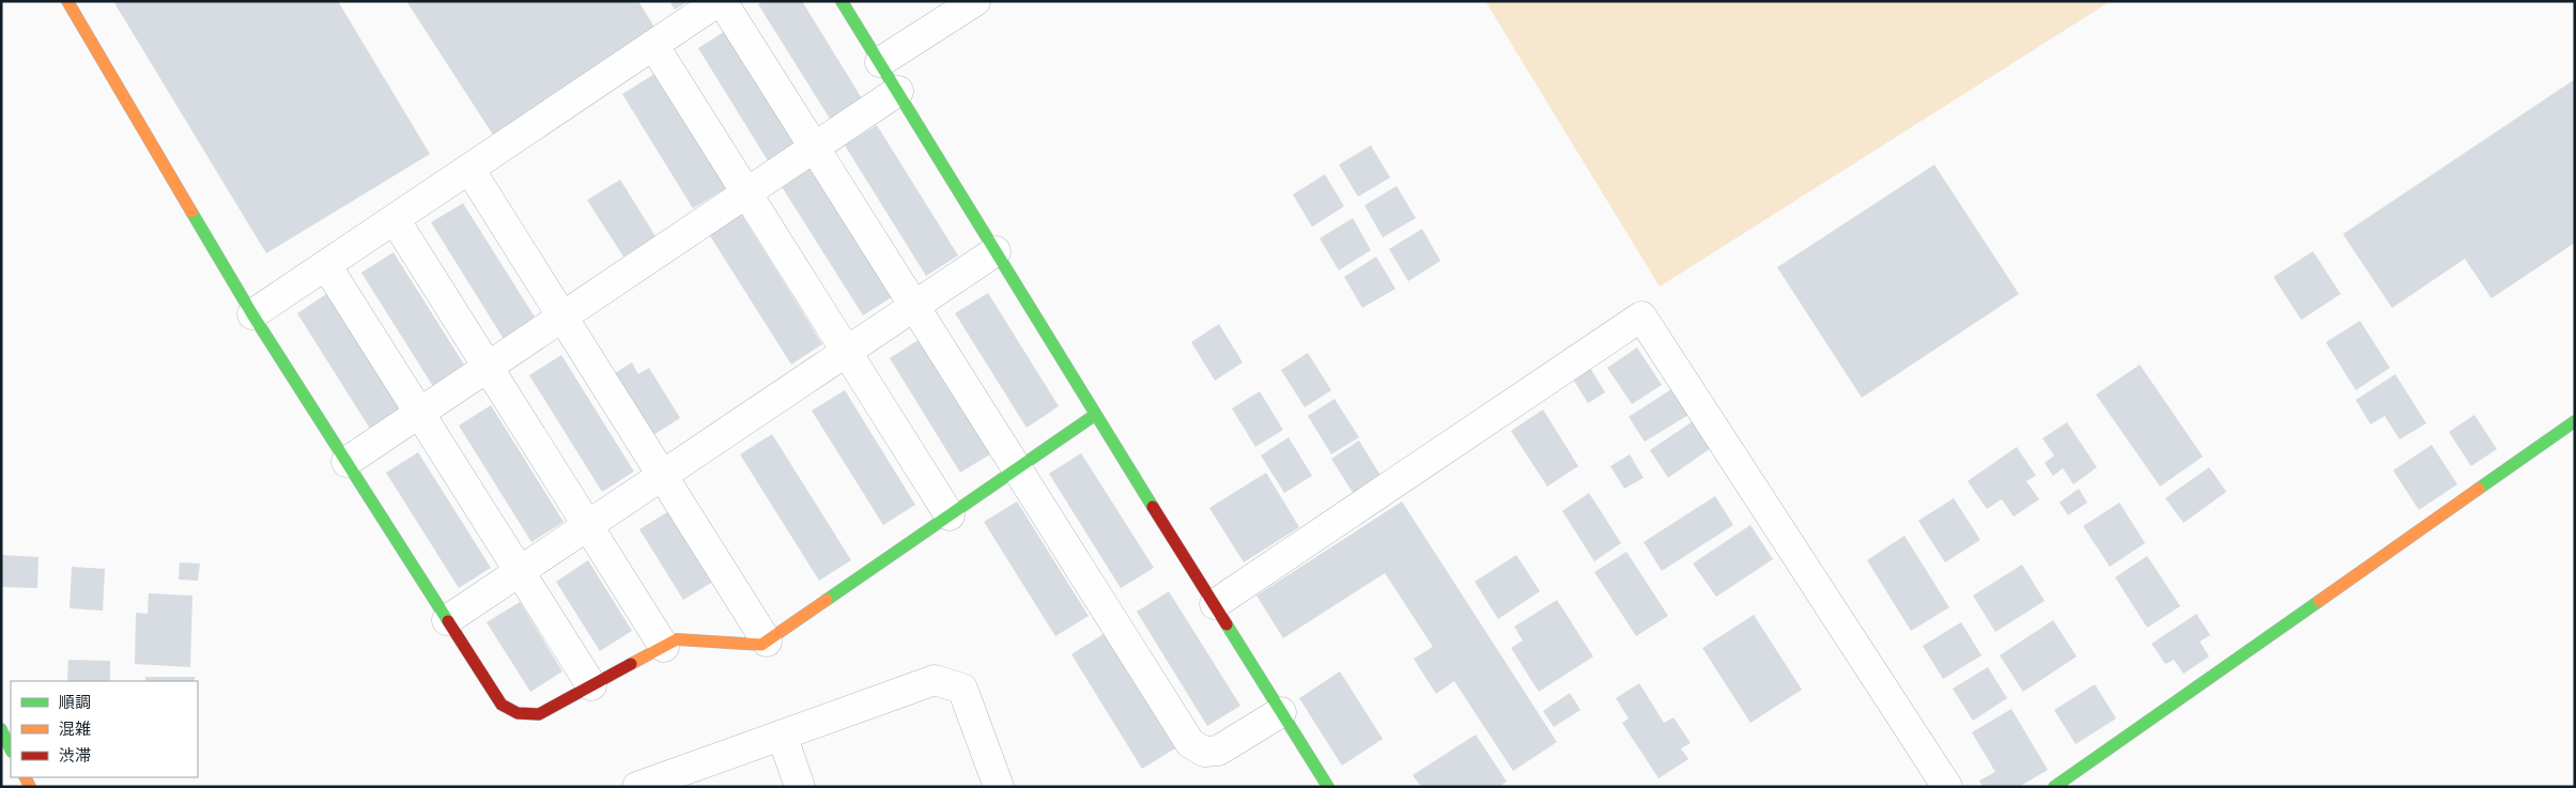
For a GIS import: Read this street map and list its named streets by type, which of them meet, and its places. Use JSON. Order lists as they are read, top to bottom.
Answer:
{
  "legend": ["順調", "混雑", "渋滞"]
}
